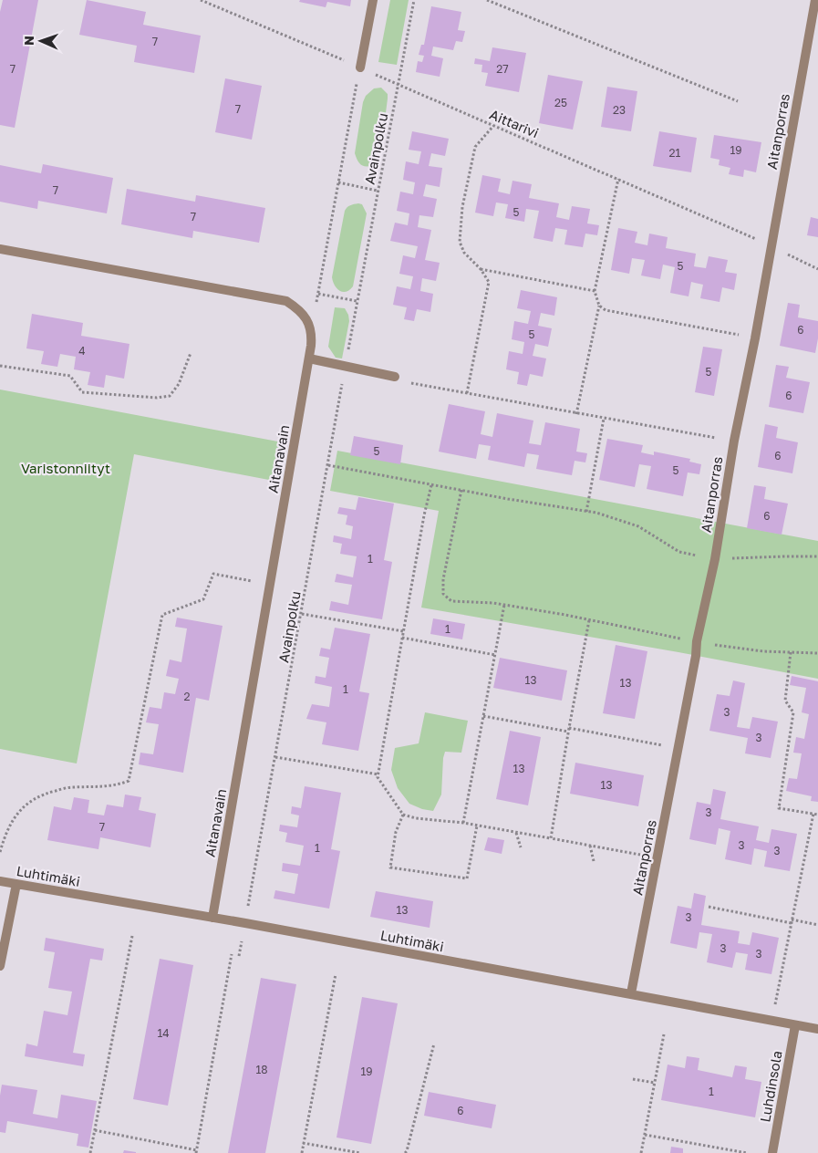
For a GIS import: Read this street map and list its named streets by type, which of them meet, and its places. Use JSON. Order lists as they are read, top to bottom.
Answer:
{
  "streets": {
    "street": [
      "Aitanporras",
      "Aitanavain",
      "Luhtimäki",
      "Luhdinsola"
    ],
    "path": ["Aittarivi", "Avainpolku"]
  },
  "crossings": [
    ["Aittarivi", "Aitanporras"],
    ["Aittarivi", "Avainpolku"],
    ["Aitanporras", "Luhtimäki"],
    ["Avainpolku", "Luhtimäki"],
    ["Aitanavain", "Luhtimäki"],
    ["Luhtimäki", "Luhdinsola"]
  ],
  "parks": ["Varistonniityt"],
  "house_numbers": [
    "7",
    "7",
    "27",
    "25",
    "7",
    "23",
    "19",
    "21",
    "7",
    "5",
    "7",
    "5",
    "6",
    "5",
    "4",
    "5",
    "6",
    "5",
    "6",
    "5",
    "6",
    "1",
    "1",
    "13",
    "13",
    "1",
    "2",
    "3",
    "3",
    "13",
    "13",
    "3",
    "7",
    "3",
    "1",
    "3",
    "13",
    "3",
    "3",
    "3",
    "14",
    "18",
    "19",
    "1",
    "6"
  ],
  "north": "left"
}
